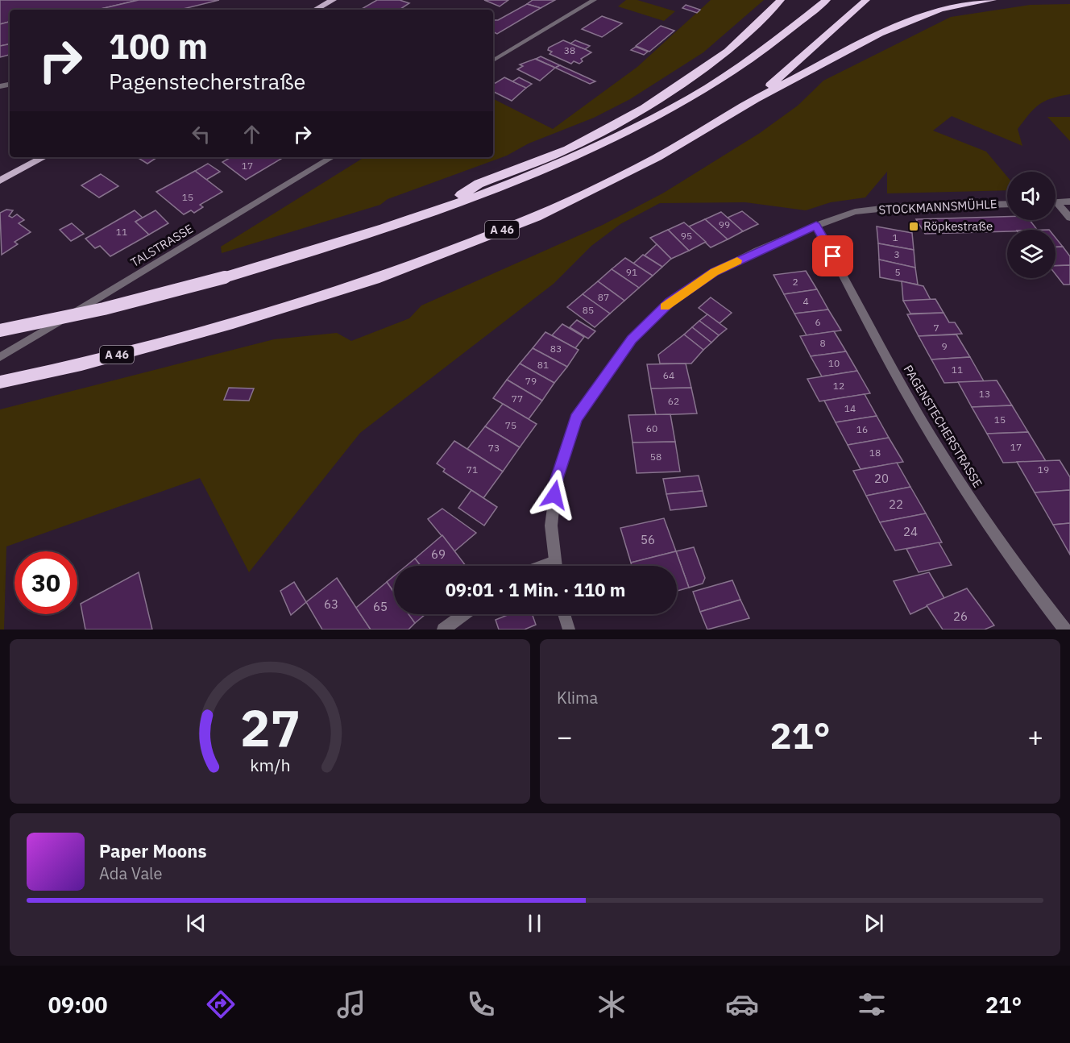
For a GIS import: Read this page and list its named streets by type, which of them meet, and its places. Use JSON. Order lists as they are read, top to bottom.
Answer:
{
  "streets": {
    "highway": ["A 46"],
    "street": ["STOCKMANNSMÜHLE", "TALSTRASSE", "PAGENSTECHERSTRASSE"]
  },
  "crossings": [
    ["STOCKMANNSMÜHLE", "PAGENSTECHERSTRASSE"]
  ],
  "places": {
    "transit": ["Röpkestraße"]
  },
  "house_numbers": [
    "38",
    "17",
    "15",
    "99",
    "11",
    "95",
    "1",
    "3",
    "91",
    "5",
    "2",
    "87",
    "4",
    "85",
    "6",
    "7",
    "8",
    "9",
    "83",
    "10",
    "81",
    "11",
    "64",
    "79",
    "12",
    "13",
    "77",
    "62",
    "14",
    "15",
    "75",
    "60",
    "16",
    "17",
    "73",
    "18",
    "58",
    "71",
    "19",
    "20",
    "22",
    "24",
    "56",
    "69",
    "63",
    "65",
    "26"
  ],
  "page": {
    "turn": ["100 m", "Pagenstecherstraße"],
    "limit": "30",
    "trip": "09:01 · 1 Min. · 110 m",
    "tile": "Klima",
    "heat": ["−", "21°", "+"],
    "song": ["Paper Moons", "Ada Vale"],
    "tabs": ["09:00", "21°"],
    "gauge": ["27", "km/h"]
  }
}
